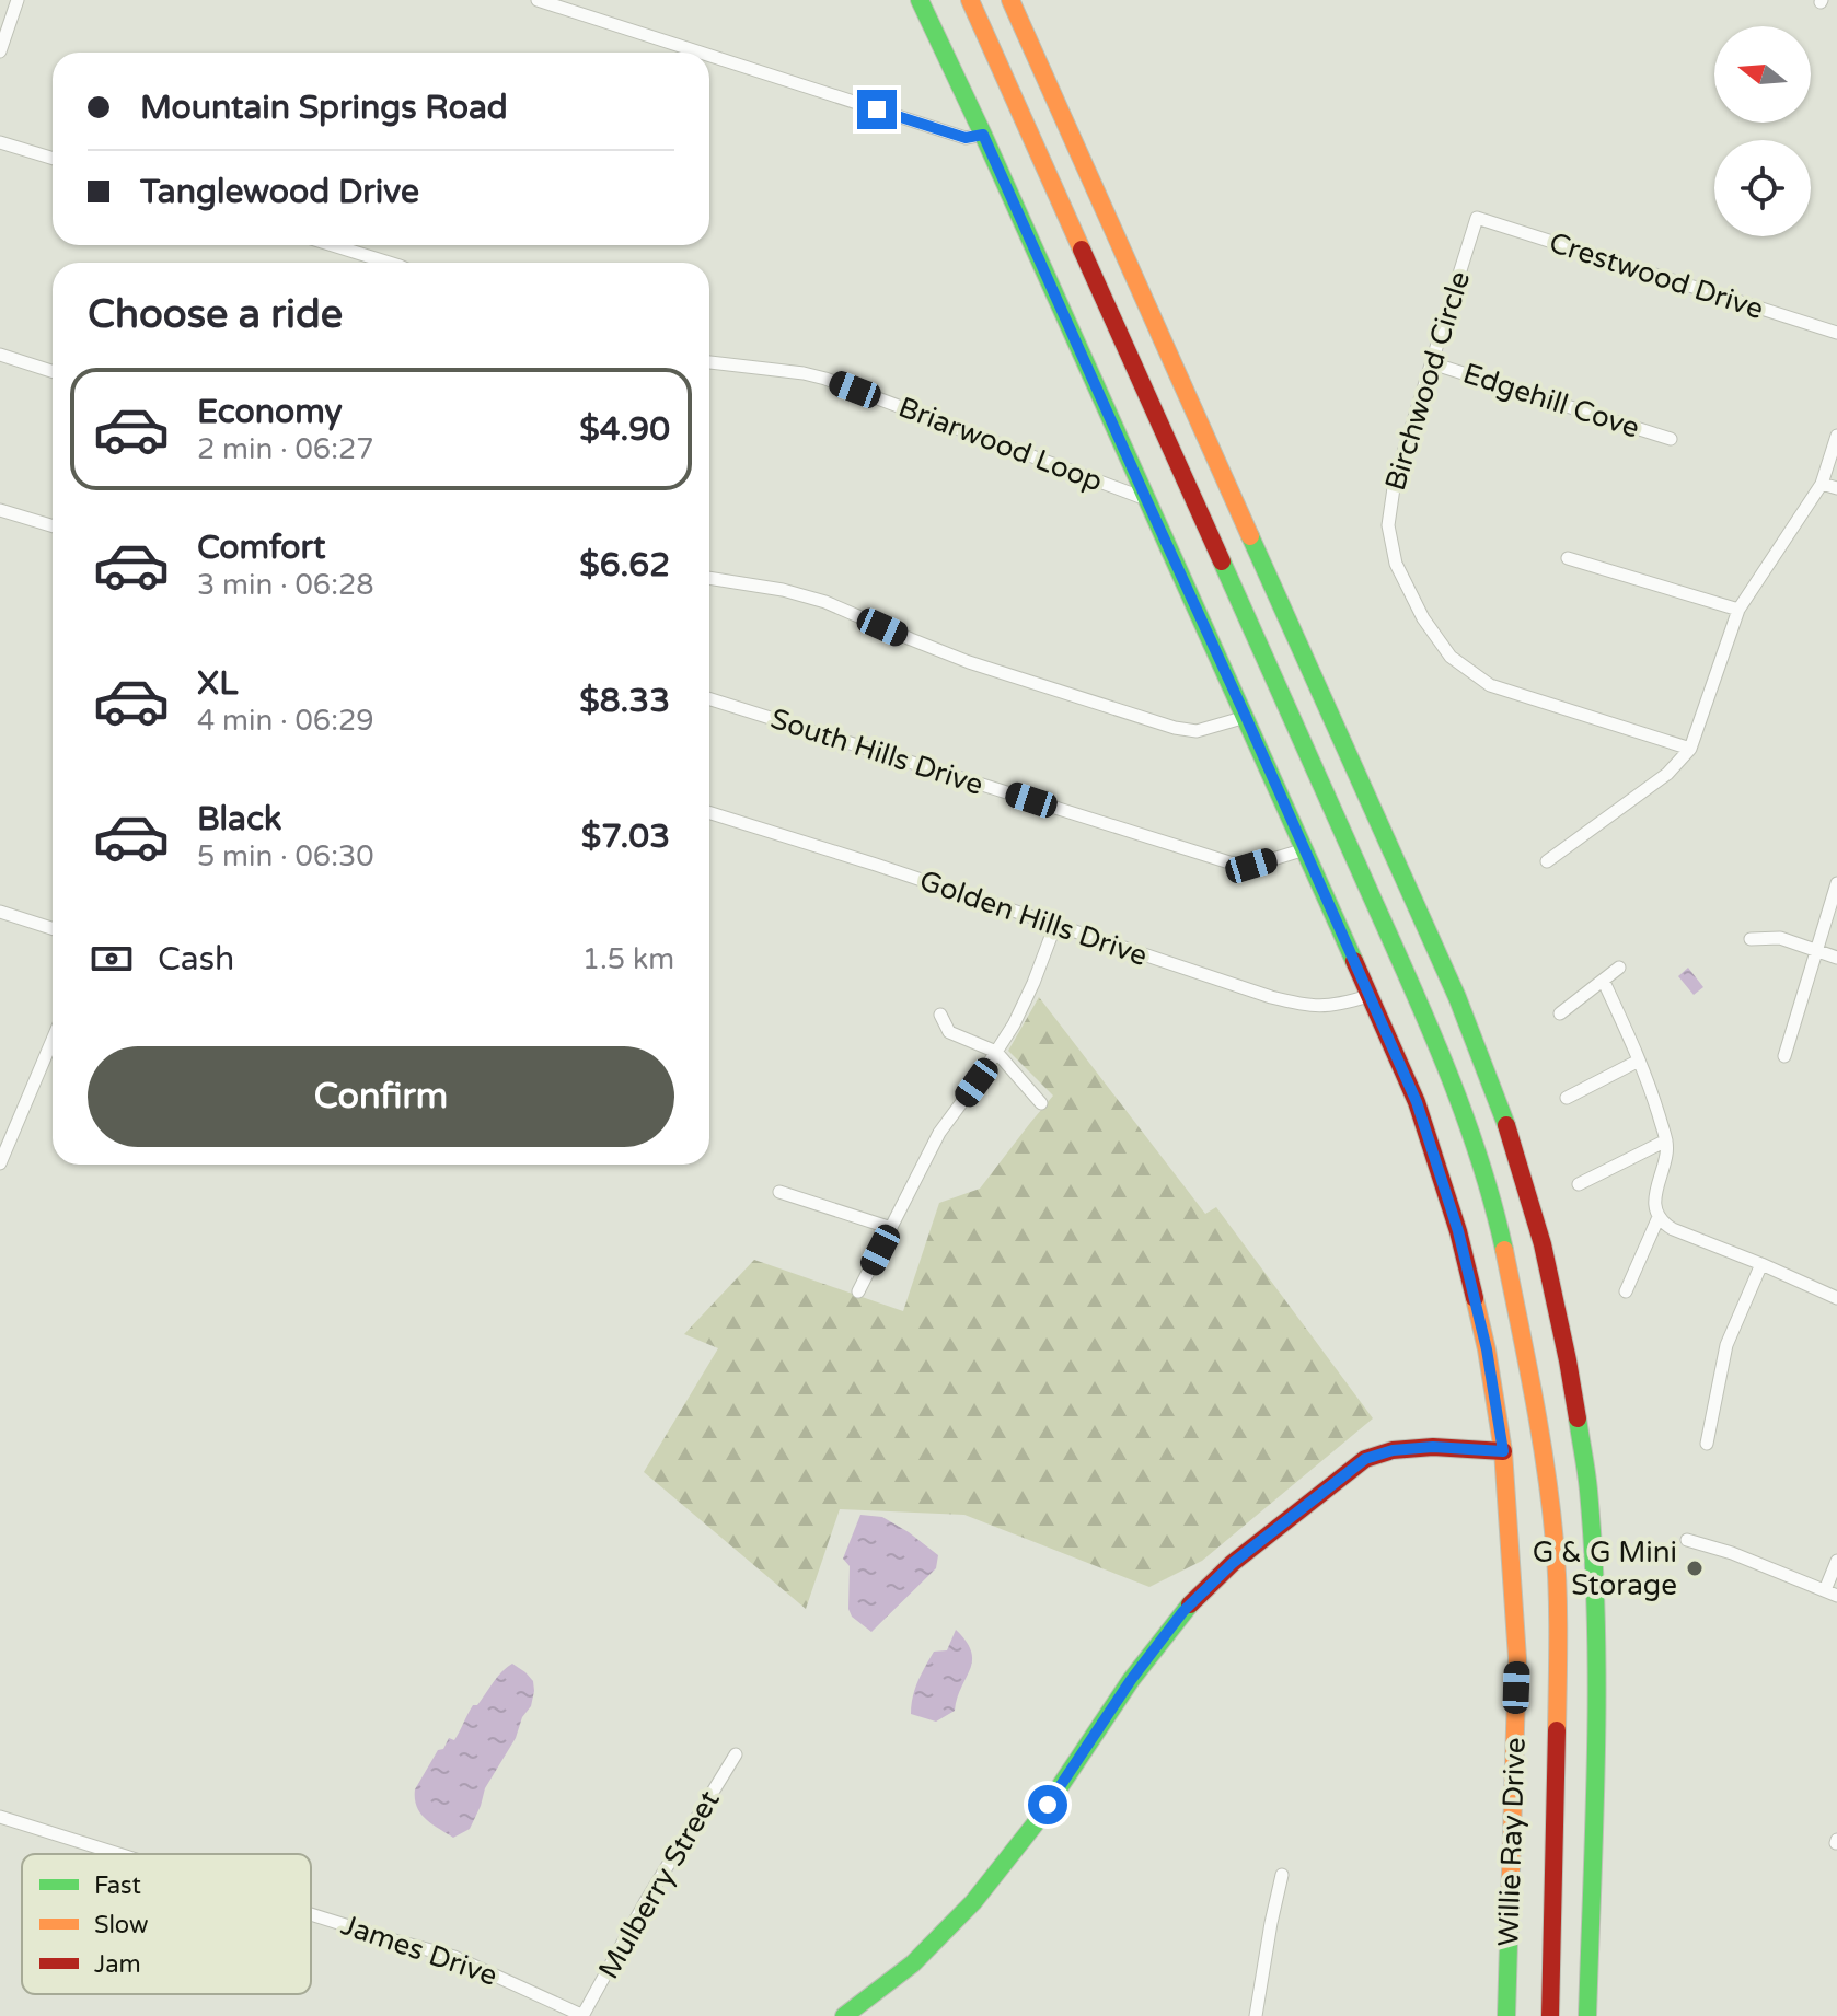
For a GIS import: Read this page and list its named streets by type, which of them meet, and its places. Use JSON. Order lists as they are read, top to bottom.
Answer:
{
  "streets": {
    "main road": ["Willie Ray Drive"],
    "street": [
      "Crestwood Drive",
      "Birchwood Circle",
      "Edgehill Cove",
      "Briarwood Loop",
      "South Hills Drive",
      "Golden Hills Drive",
      "Mulberry Street",
      "James Drive"
    ]
  },
  "crossings": [
    ["Crestwood Drive", "Birchwood Circle"],
    ["Birchwood Circle", "Edgehill Cove"],
    ["Briarwood Loop", "Willie Ray Drive"],
    ["South Hills Drive", "Willie Ray Drive"],
    ["Golden Hills Drive", "Willie Ray Drive"],
    ["Mulberry Street", "James Drive"]
  ],
  "places": ["G & G Mini Storage"],
  "legend": ["Fast", "Slow", "Jam"],
  "north": "left",
  "page": {
    "banner": ["Mountain Springs Road", "Tanglewood Drive"],
    "heading": "Choose a ride",
    "list": [
      {
        "name": "Economy",
        "note": "2 min · 06:27",
        "value": "$4.90"
      },
      {
        "name": "Comfort",
        "note": "3 min · 06:28",
        "value": "$6.62"
      },
      {
        "name": "XL",
        "note": "4 min · 06:29",
        "value": "$8.33"
      },
      {
        "name": "Black",
        "note": "5 min · 06:30",
        "value": "$7.03"
      }
    ],
    "pay": ["Cash", "1.5 km"],
    "buttons": "Confirm"
  }
}
